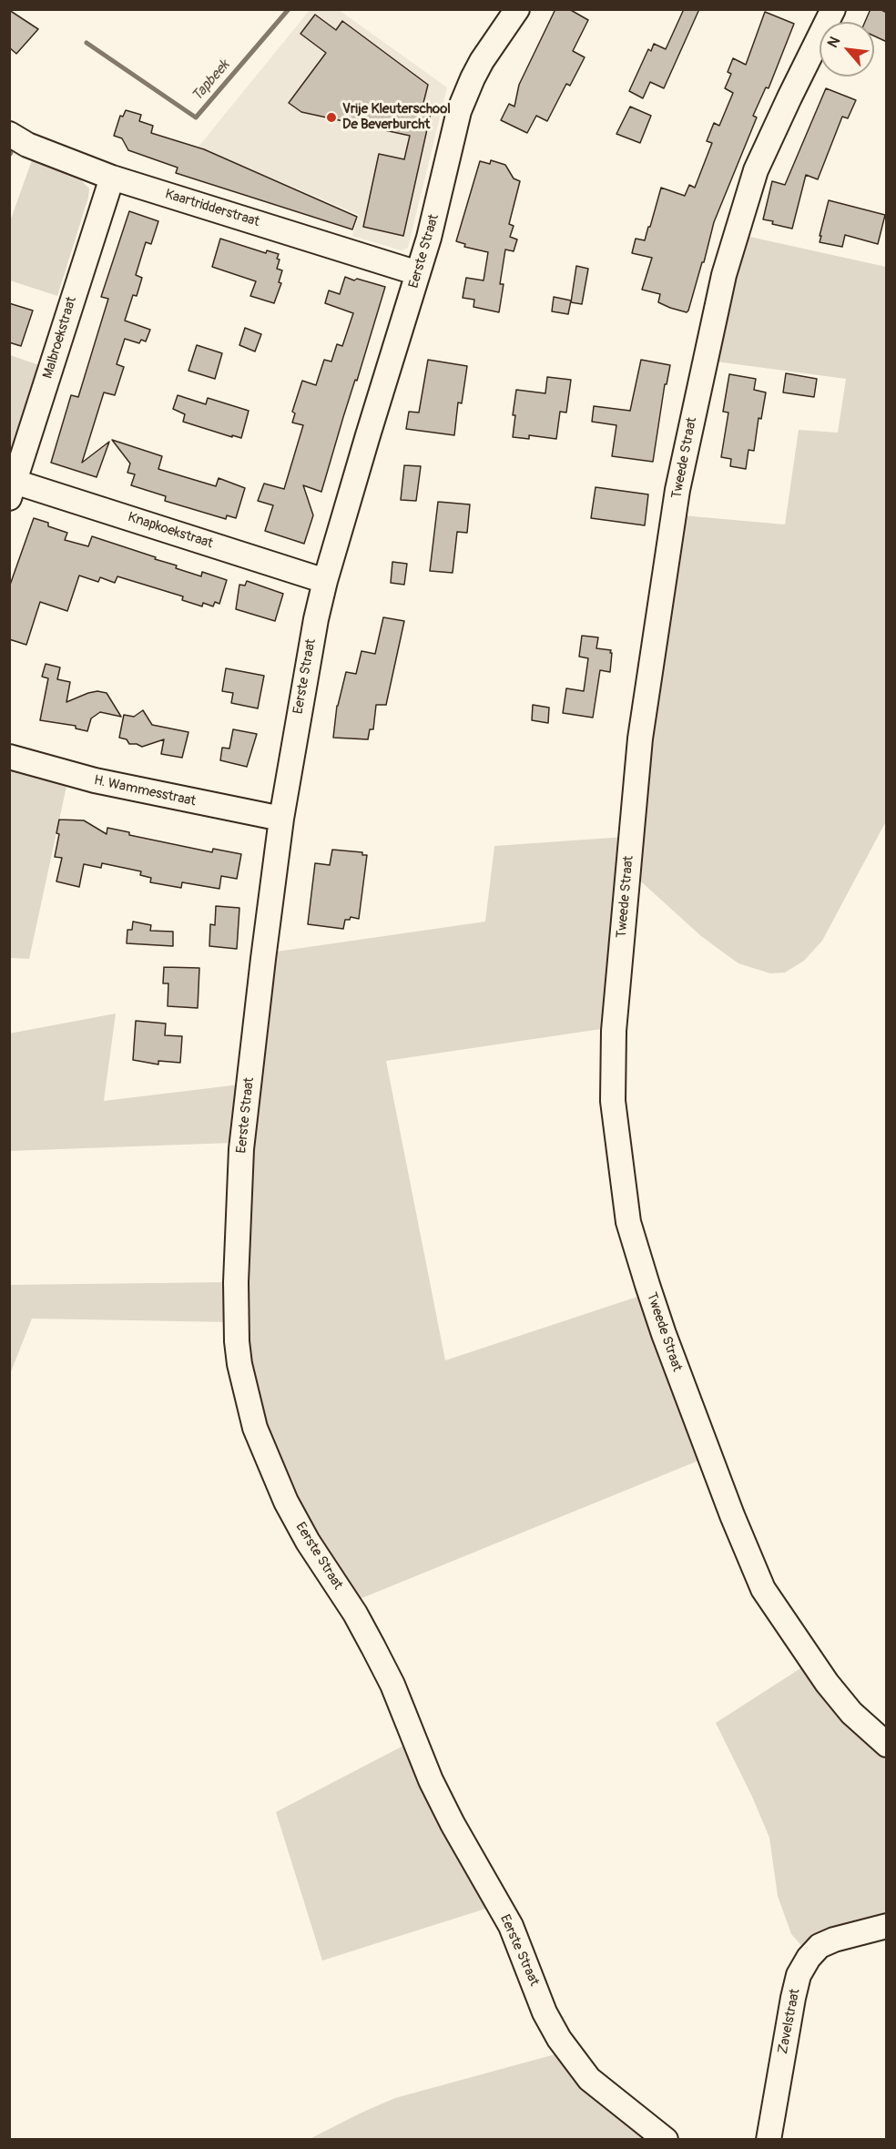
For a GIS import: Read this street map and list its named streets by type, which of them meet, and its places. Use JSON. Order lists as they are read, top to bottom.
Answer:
{
  "streets": {
    "street": [
      "Kaartridderstraat",
      "Eerste Straat",
      "Malbroekstraat",
      "Tweede Straat",
      "Knapkoekstraat",
      "H. Wammesstraat",
      "Zavelstraat"
    ]
  },
  "crossings": [
    ["Kaartridderstraat", "Eerste Straat"],
    ["Kaartridderstraat", "Malbroekstraat"],
    ["Eerste Straat", "Knapkoekstraat"],
    ["Eerste Straat", "H. Wammesstraat"],
    ["Malbroekstraat", "Knapkoekstraat"]
  ],
  "water": ["Tapbeek"],
  "places": ["Vrije Kleuterschool De Beverburcht"],
  "north": "top left"
}
